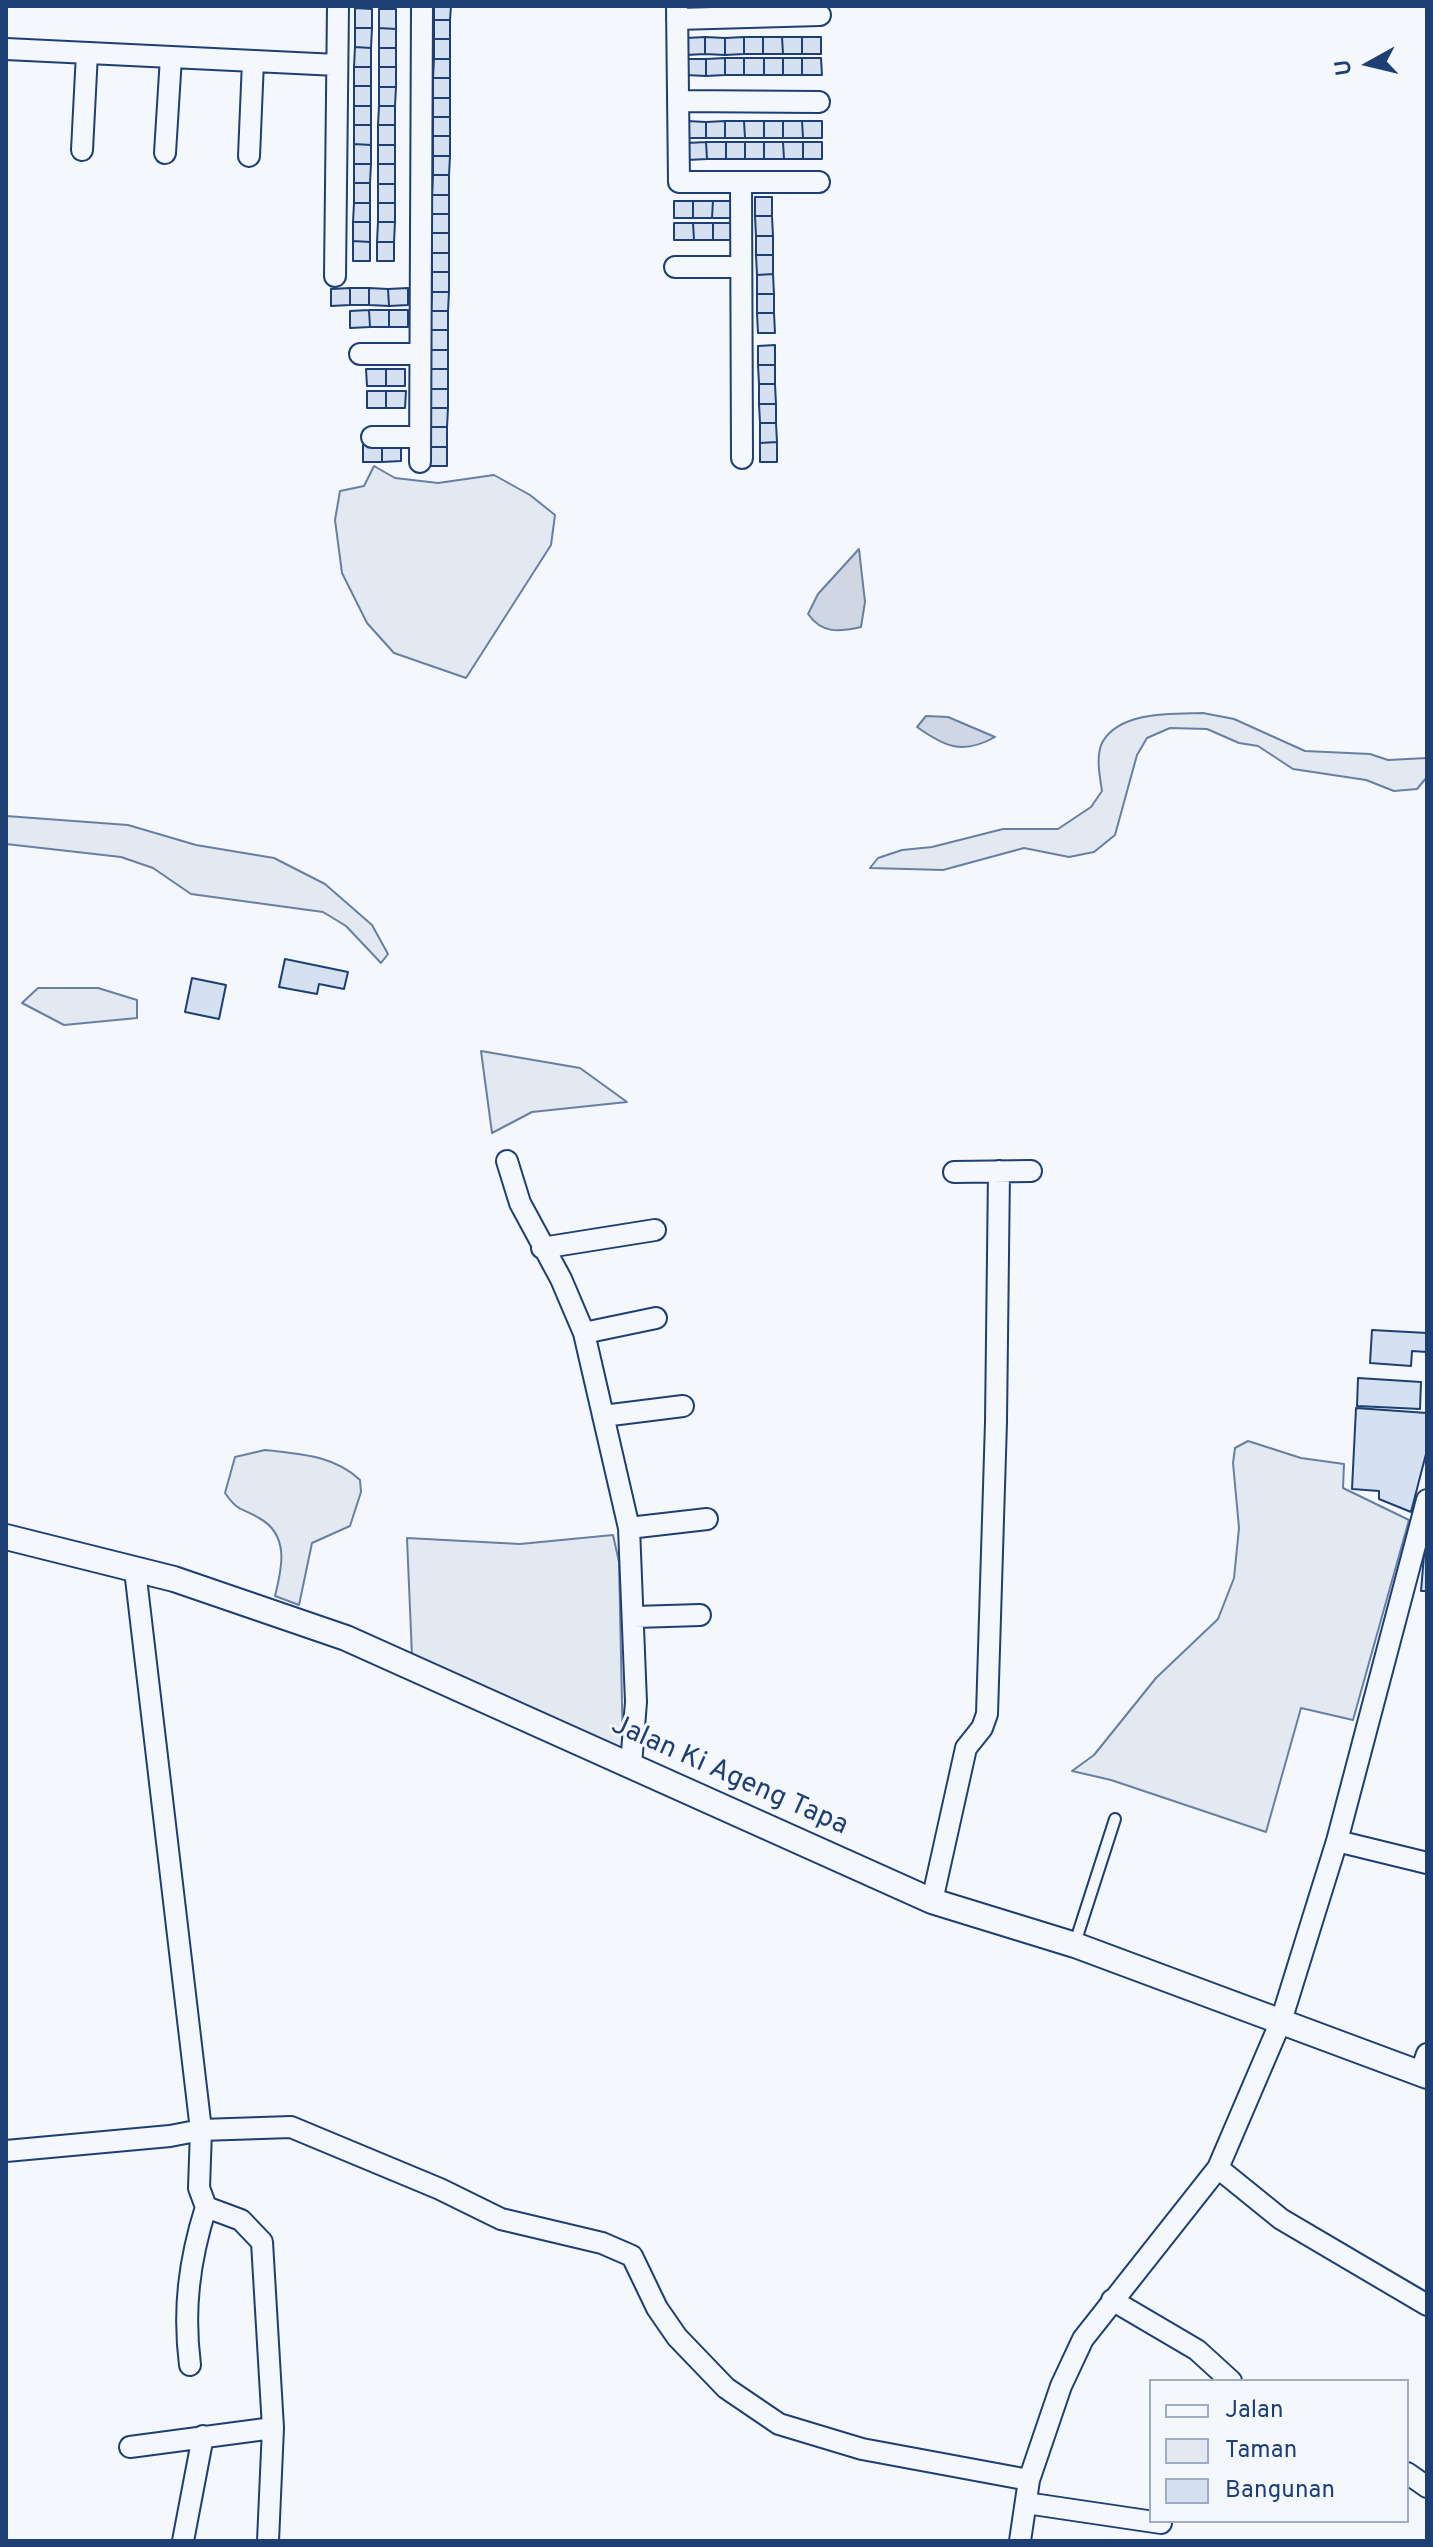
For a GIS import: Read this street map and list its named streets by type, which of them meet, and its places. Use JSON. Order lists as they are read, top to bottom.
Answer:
{
  "streets": {
    "street": ["Jalan Ki Ageng Tapa"]
  },
  "legend": ["Jalan", "Taman", "Bangunan"],
  "north": "left"
}
